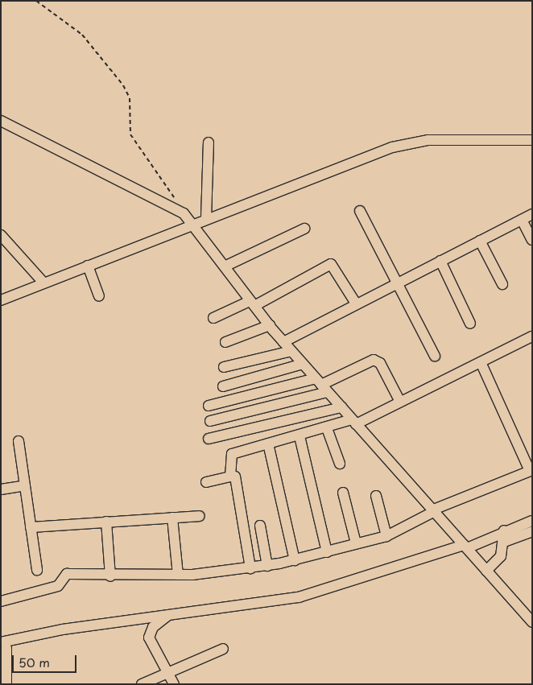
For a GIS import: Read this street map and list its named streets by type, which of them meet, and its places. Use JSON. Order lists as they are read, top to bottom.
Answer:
{
  "scale_bar": "50 m"
}
